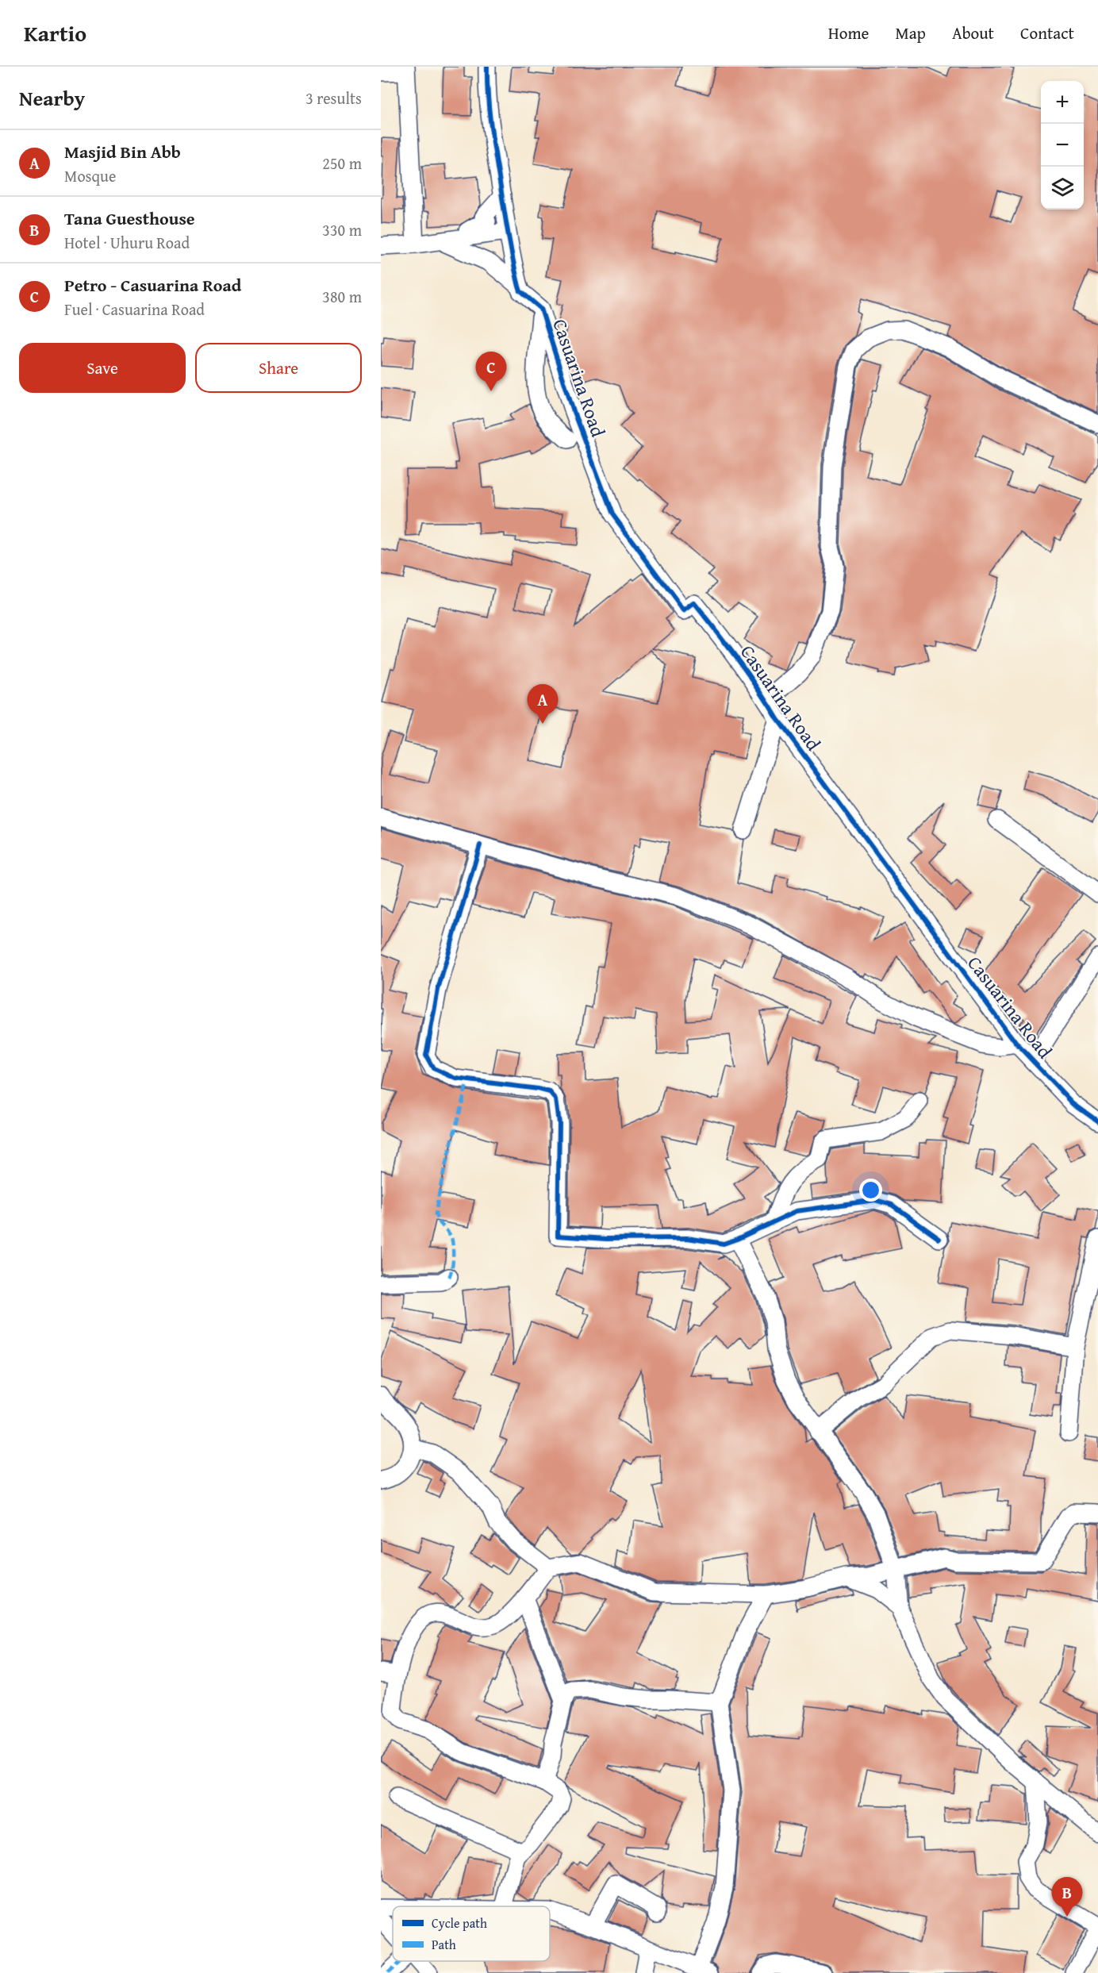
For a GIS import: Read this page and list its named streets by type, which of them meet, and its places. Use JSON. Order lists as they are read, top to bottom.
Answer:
{
  "streets": {
    "street": ["Casuarina Road"]
  },
  "legend": ["Cycle path", "Path"],
  "page": {
    "header": "Kartio",
    "nav": [
      "Home",
      "Map",
      "About",
      "Contact"
    ],
    "heading": ["Nearby", "3 results"],
    "map_buttons": ["+", "−"],
    "list": [
      {
        "mark": "A",
        "name": "Masjid Bin Abb",
        "note": "Mosque",
        "value": "250 m"
      },
      {
        "mark": "B",
        "name": "Tana Guesthouse",
        "note": "Hotel · Uhuru Road",
        "value": "330 m"
      },
      {
        "mark": "C",
        "name": "Petro - Casuarina Road",
        "note": "Fuel · Casuarina Road",
        "value": "380 m"
      }
    ],
    "buttons": ["Save", "Share"],
    "pins": ["C", "A", "B"]
  }
}
